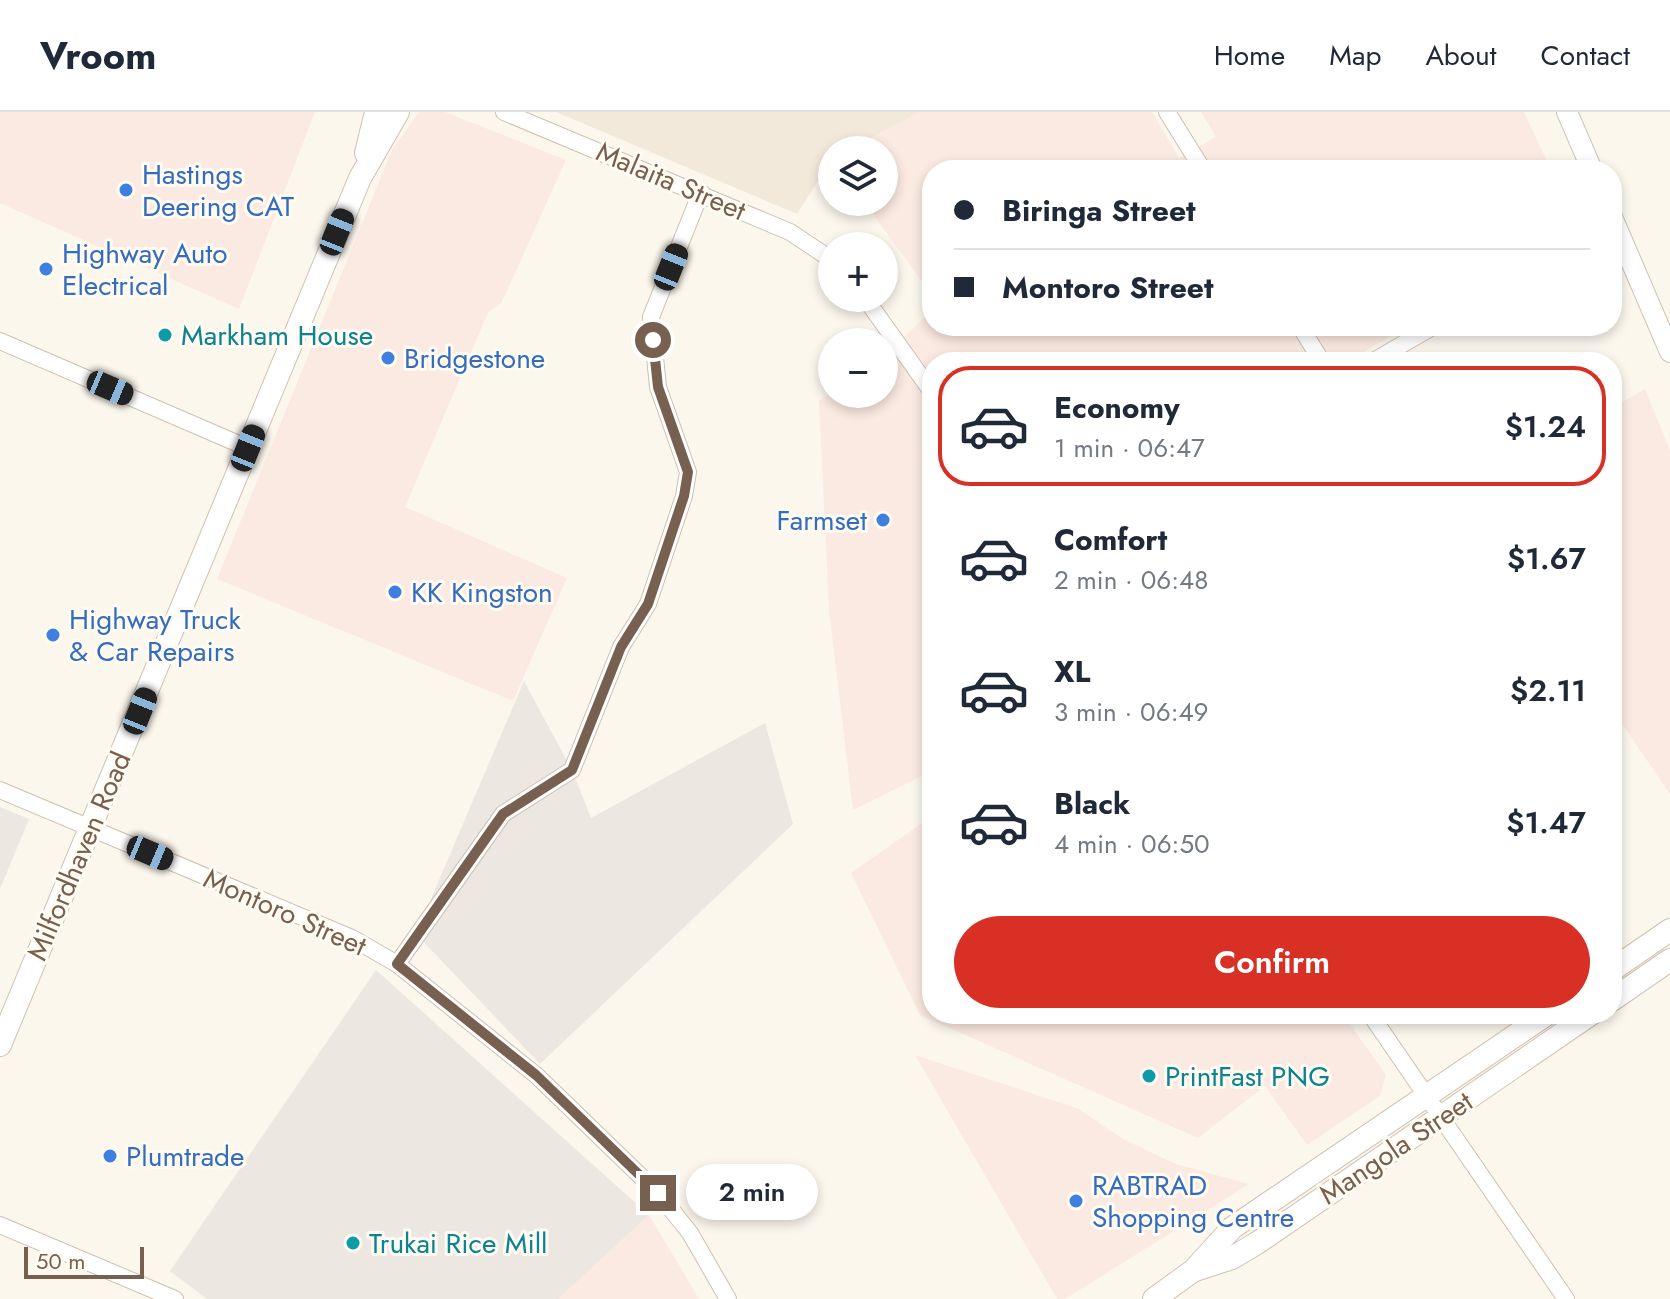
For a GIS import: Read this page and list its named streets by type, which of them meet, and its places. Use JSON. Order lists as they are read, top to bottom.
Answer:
{
  "streets": {
    "main road": ["Milfordhaven Road", "Mangola Street"],
    "street": ["Malaita Street", "Montoro Street"]
  },
  "crossings": [
    ["Milfordhaven Road", "Montoro Street"]
  ],
  "places": [
    "Hastings Deering CAT",
    "Highway Auto Electrical",
    "Markham House",
    "Bridgestone",
    "Farmset",
    "KK Kingston",
    "Highway Truck & Car Repairs",
    "PrintFast PNG",
    "Plumtrade",
    "RABTRAD Shopping Centre",
    "Trukai Rice Mill"
  ],
  "scale_bar": "50 m",
  "page": {
    "header": "Vroom",
    "nav": [
      "Home",
      "Map",
      "About",
      "Contact"
    ],
    "map_buttons": ["+", "−"],
    "banner": ["Biringa Street", "Montoro Street"],
    "list": [
      {
        "name": "Economy",
        "note": "1 min · 06:47",
        "value": "$1.24"
      },
      {
        "name": "Comfort",
        "note": "2 min · 06:48",
        "value": "$1.67"
      },
      {
        "name": "XL",
        "note": "3 min · 06:49",
        "value": "$2.11"
      },
      {
        "name": "Black",
        "note": "4 min · 06:50",
        "value": "$1.47"
      }
    ],
    "buttons": "Confirm",
    "bubble": "2 min",
    "scale": "50 m"
  }
}
